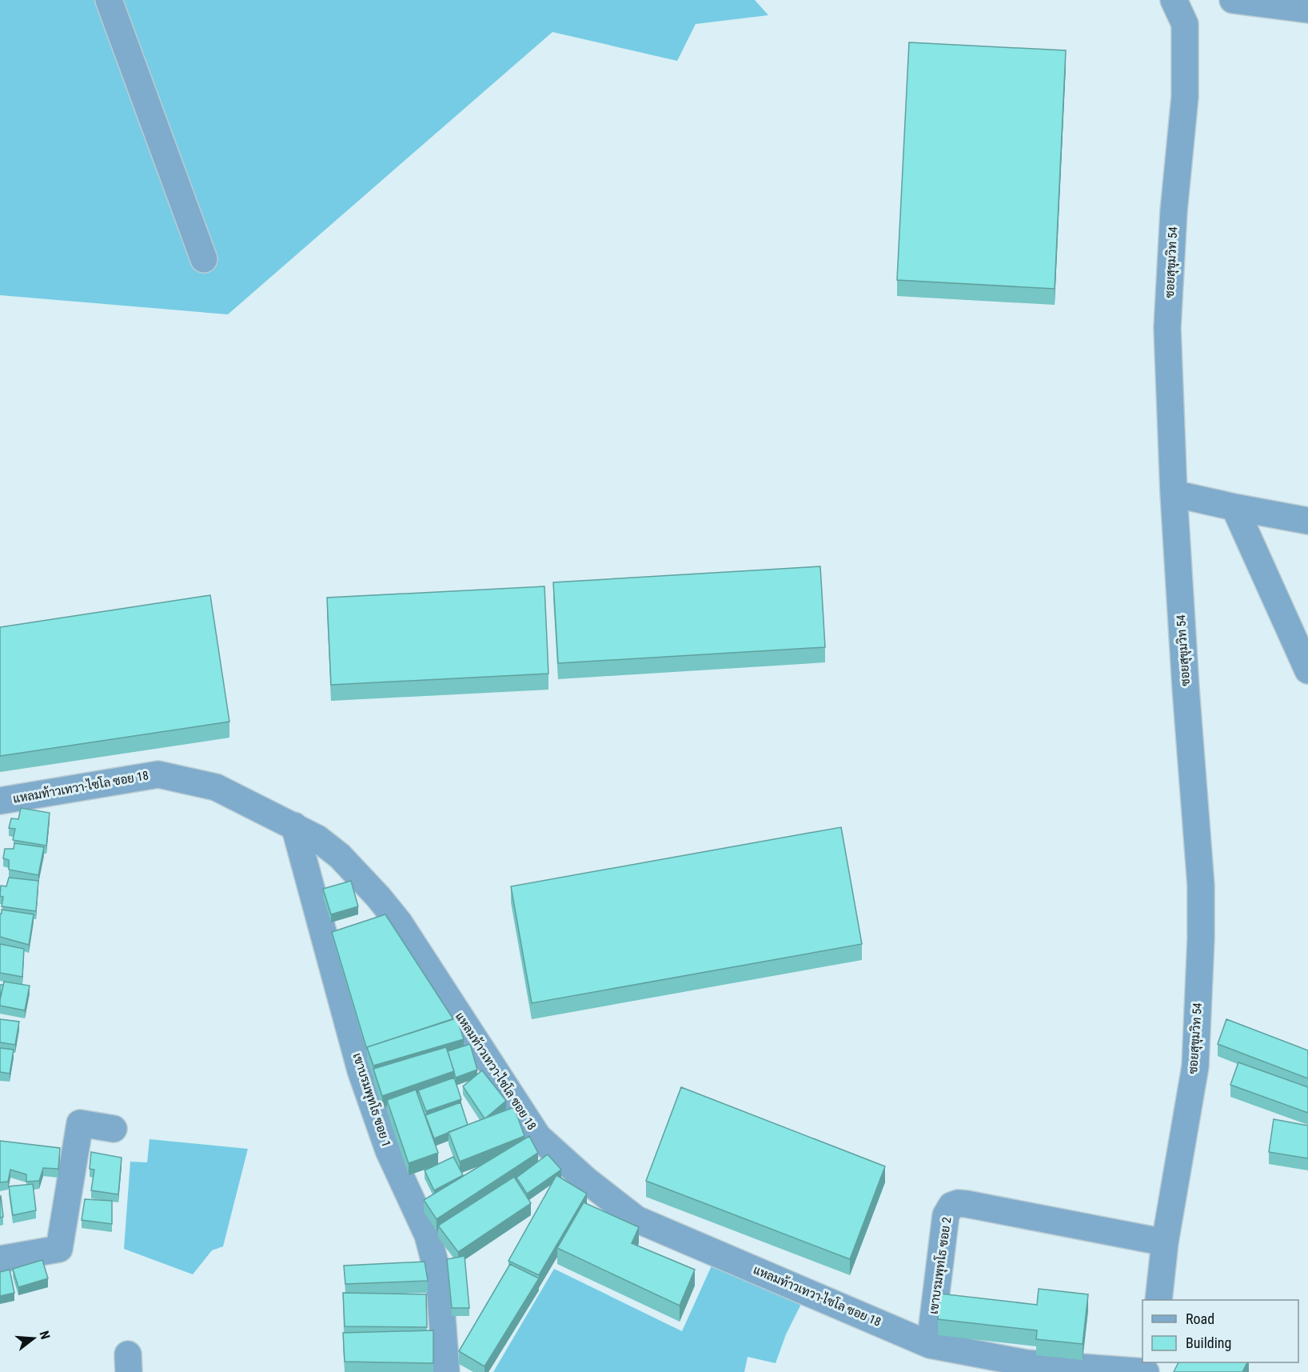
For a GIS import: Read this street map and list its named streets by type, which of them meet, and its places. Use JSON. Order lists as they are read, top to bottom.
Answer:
{
  "streets": {
    "street": [
      "ซอยสุขุมวิท 54",
      "แหลมท้าวเทวา-ไซโล ซอย 18",
      "เขาบรมพุทโธ ซอย 1",
      "เขาบรมพุทโธ ซอย 2"
    ]
  },
  "crossings": [
    ["ซอยสุขุมวิท 54", "เขาบรมพุทโธ ซอย 2"],
    ["แหลมท้าวเทวา-ไซโล ซอย 18", "เขาบรมพุทโธ ซอย 1"],
    ["แหลมท้าวเทวา-ไซโล ซอย 18", "เขาบรมพุทโธ ซอย 2"]
  ],
  "legend": ["Road", "Building"],
  "north": "right"
}
